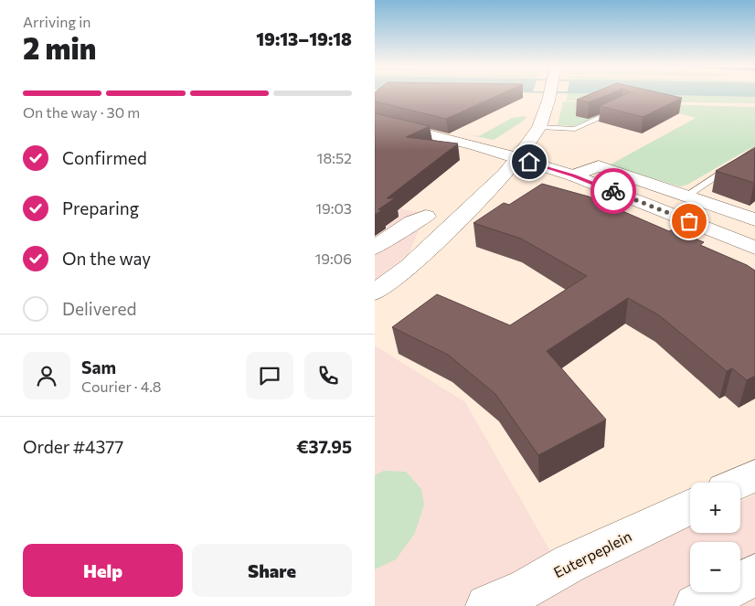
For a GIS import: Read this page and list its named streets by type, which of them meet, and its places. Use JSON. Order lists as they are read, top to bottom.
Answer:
{
  "streets": {
    "street": ["Euterpeplein"]
  },
  "page": {
    "heading": ["2 min", "Arriving in", "19:13–19:18"],
    "panel": [
      "Sam",
      "Courier · 4.8",
      "Order #4377",
      "€37.95"
    ],
    "bar": "On the way · 30 m",
    "list": [
      ["Confirmed", "18:52"],
      ["Preparing", "19:03"],
      ["On the way", "19:06"],
      "Delivered"
    ],
    "map_buttons": ["+", "−"],
    "buttons": ["Help", "Share"]
  }
}
